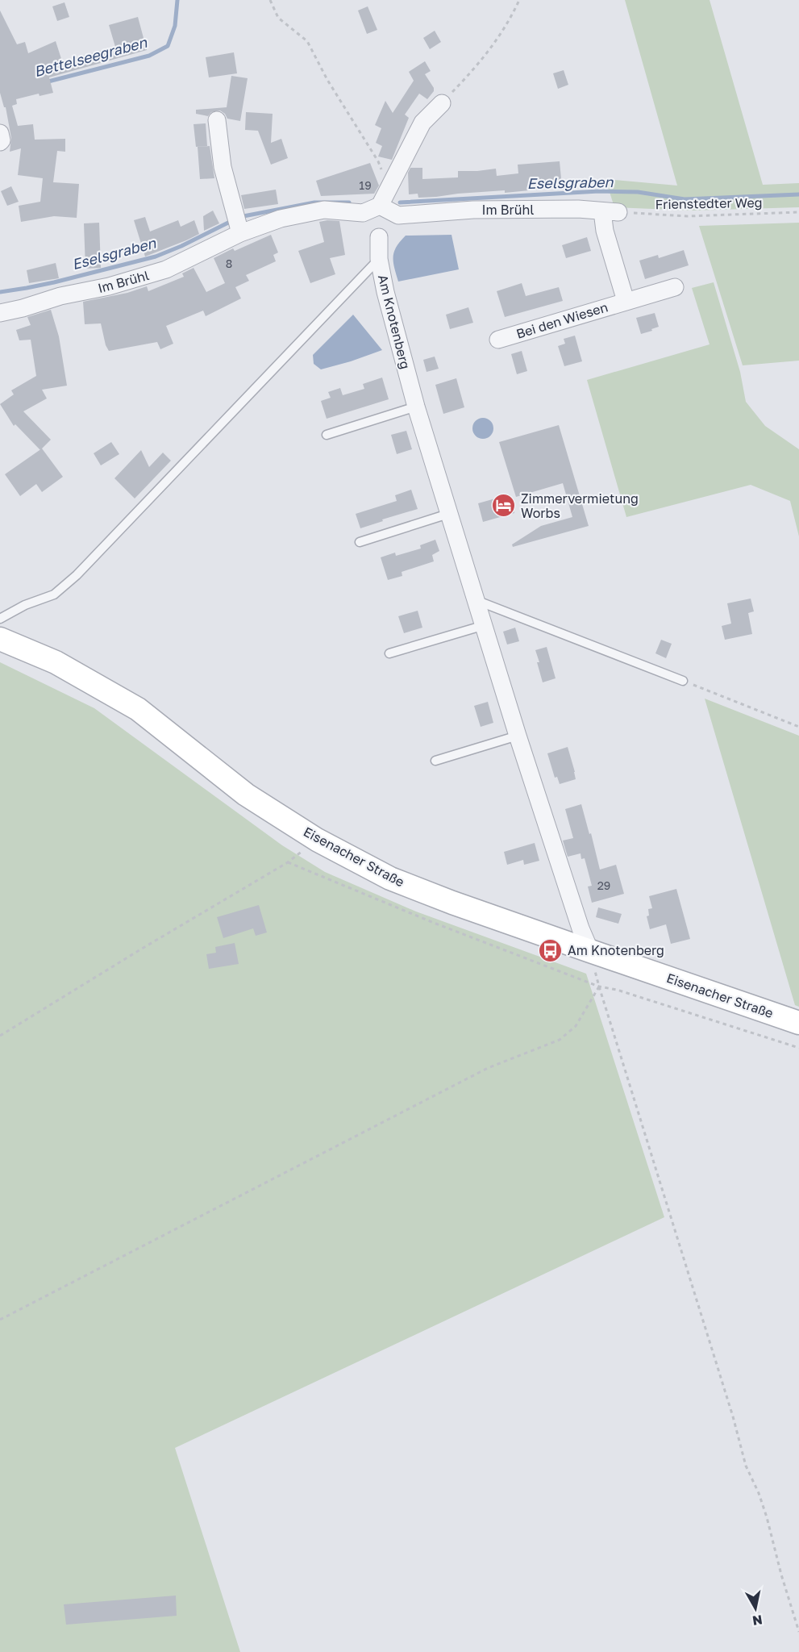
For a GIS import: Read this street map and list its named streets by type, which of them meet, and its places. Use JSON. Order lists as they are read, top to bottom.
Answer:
{
  "streets": {
    "main road": ["Eisenacher Straße"],
    "street": ["Im Brühl", "Bei den Wiesen", "Am Knotenberg"],
    "path": ["Frienstedter Weg"]
  },
  "crossings": [
    ["Frienstedter Weg", "Im Brühl"],
    ["Frienstedter Weg", "Bei den Wiesen"],
    ["Im Brühl", "Bei den Wiesen"],
    ["Am Knotenberg", "Eisenacher Straße"]
  ],
  "water": ["Bettelseegraben", "Eselsgraben"],
  "places": {
    "hotel": ["Zimmervermietung Worbs"],
    "bus stop": ["Am Knotenberg"]
  },
  "house_numbers": ["19", "8", "29"],
  "north": "bottom"
}
